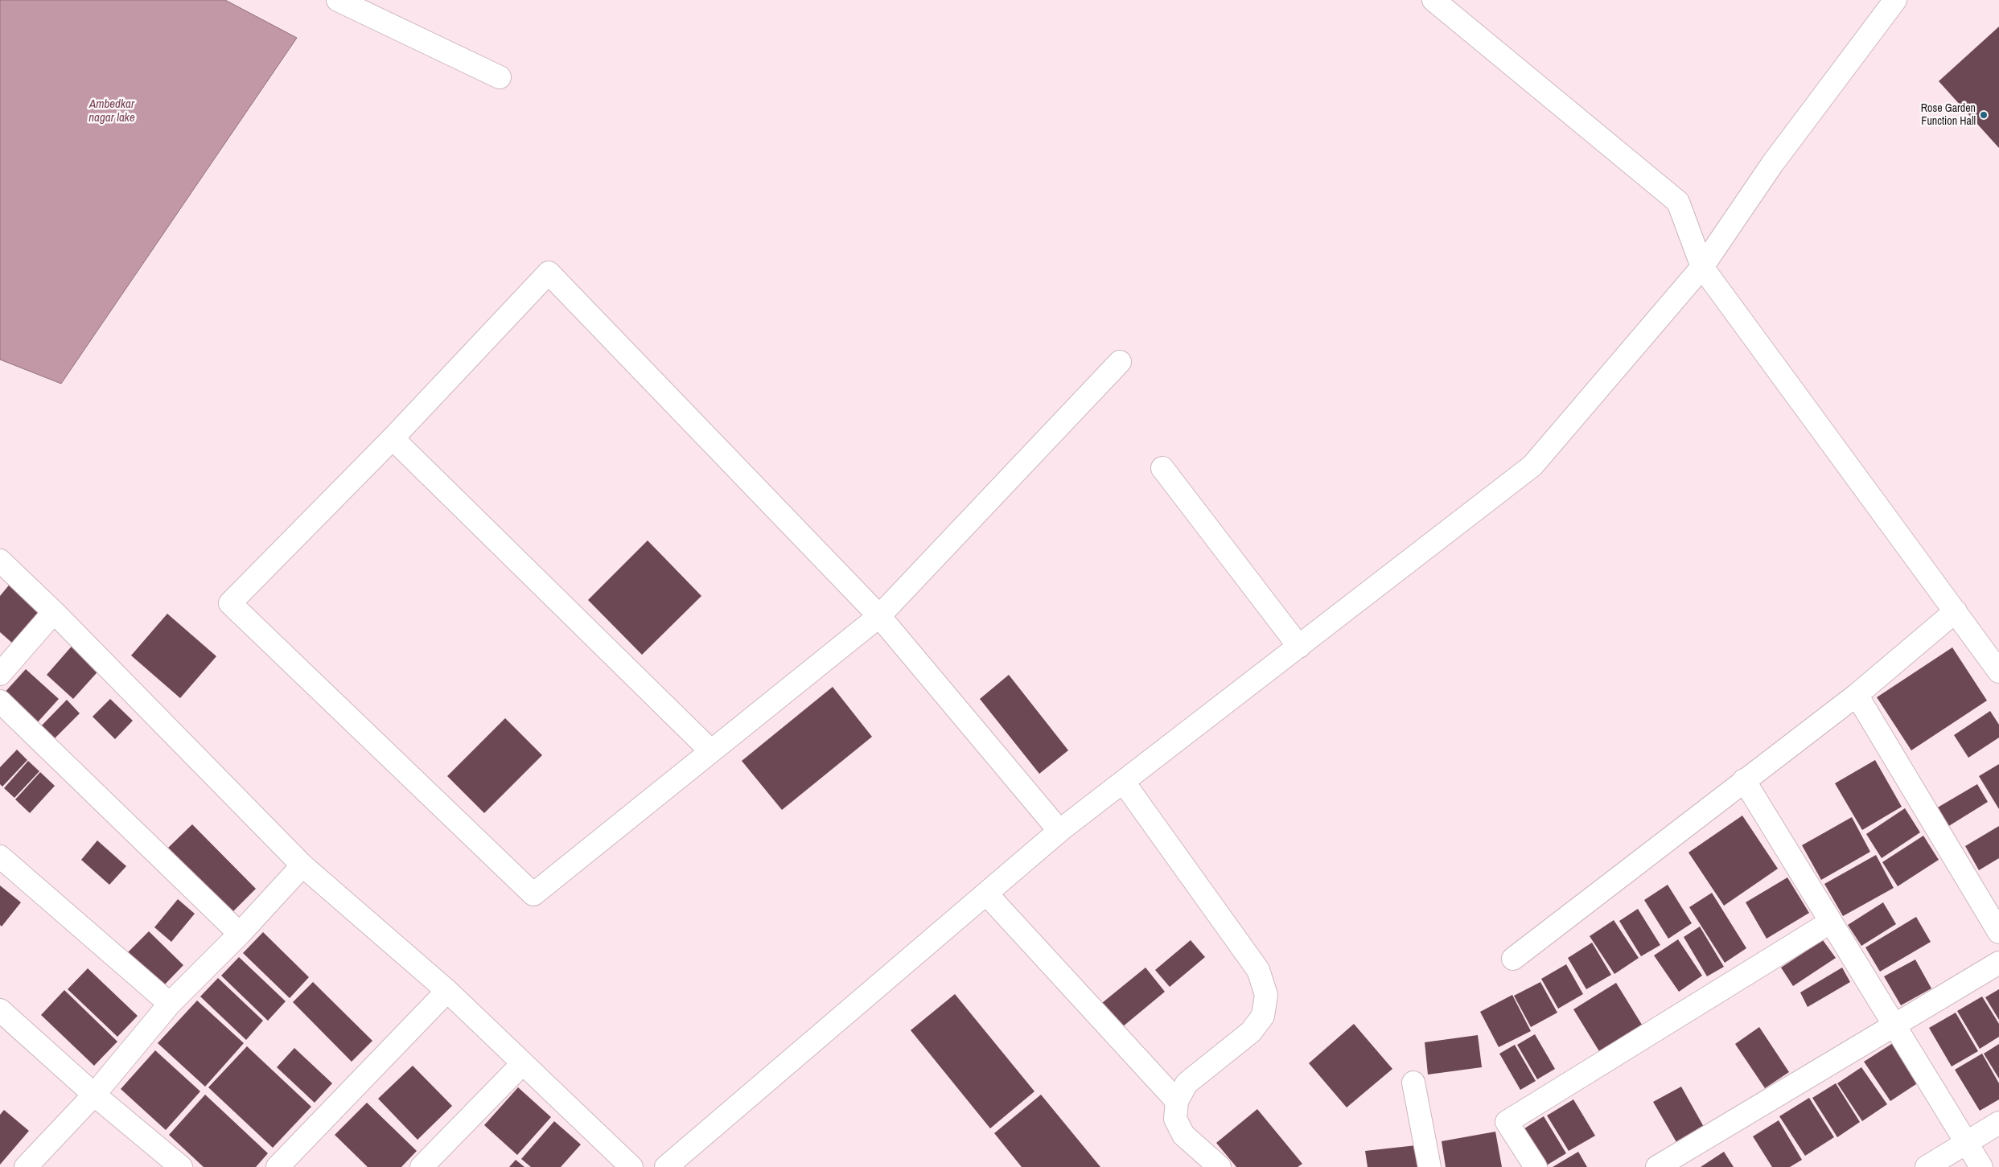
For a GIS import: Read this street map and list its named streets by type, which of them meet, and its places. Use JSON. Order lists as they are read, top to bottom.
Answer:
{
  "water": ["Ambedkar nagar lake"],
  "places": ["Rose Garden Function Hall"]
}
